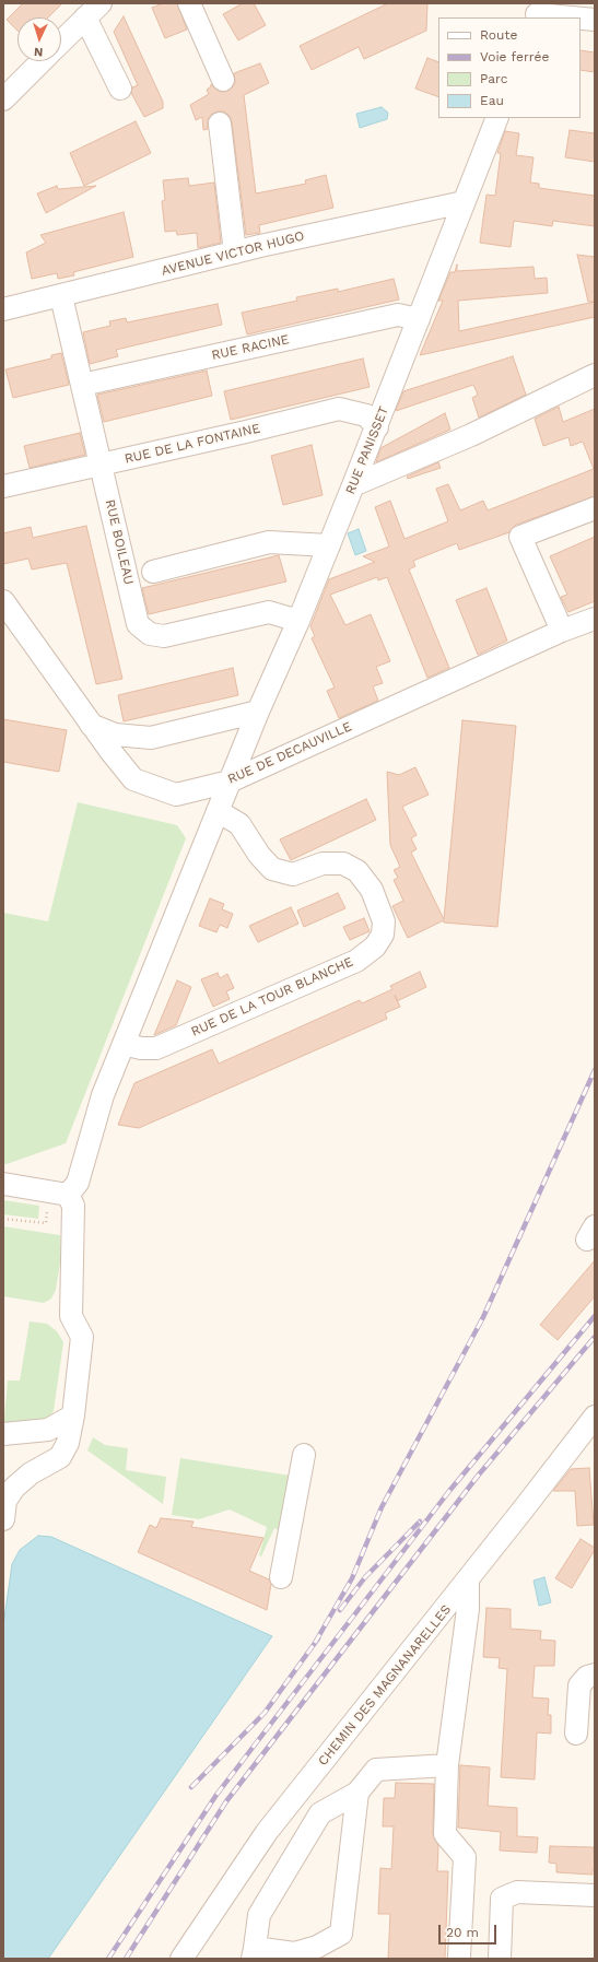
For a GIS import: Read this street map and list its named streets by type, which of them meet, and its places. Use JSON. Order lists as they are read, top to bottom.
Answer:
{
  "streets": {
    "street": [
      "AVENUE VICTOR HUGO",
      "RUE RACINE",
      "RUE DE LA FONTAINE",
      "RUE PANISSET",
      "RUE BOILEAU",
      "RUE DE DECAUVILLE",
      "RUE DE LA TOUR BLANCHE",
      "CHEMIN DES MAGNANARELLES"
    ]
  },
  "crossings": [
    ["AVENUE VICTOR HUGO", "RUE PANISSET"],
    ["AVENUE VICTOR HUGO", "RUE BOILEAU"],
    ["RUE RACINE", "RUE PANISSET"],
    ["RUE RACINE", "RUE BOILEAU"],
    ["RUE DE LA FONTAINE", "RUE PANISSET"],
    ["RUE DE LA FONTAINE", "RUE BOILEAU"],
    ["RUE PANISSET", "RUE BOILEAU"],
    ["RUE PANISSET", "RUE DE DECAUVILLE"],
    ["RUE PANISSET", "RUE DE LA TOUR BLANCHE"]
  ],
  "legend": [
    "Route",
    "Voie ferrée",
    "Parc",
    "Eau"
  ],
  "scale_bar": "20 m",
  "north": "bottom"
}
